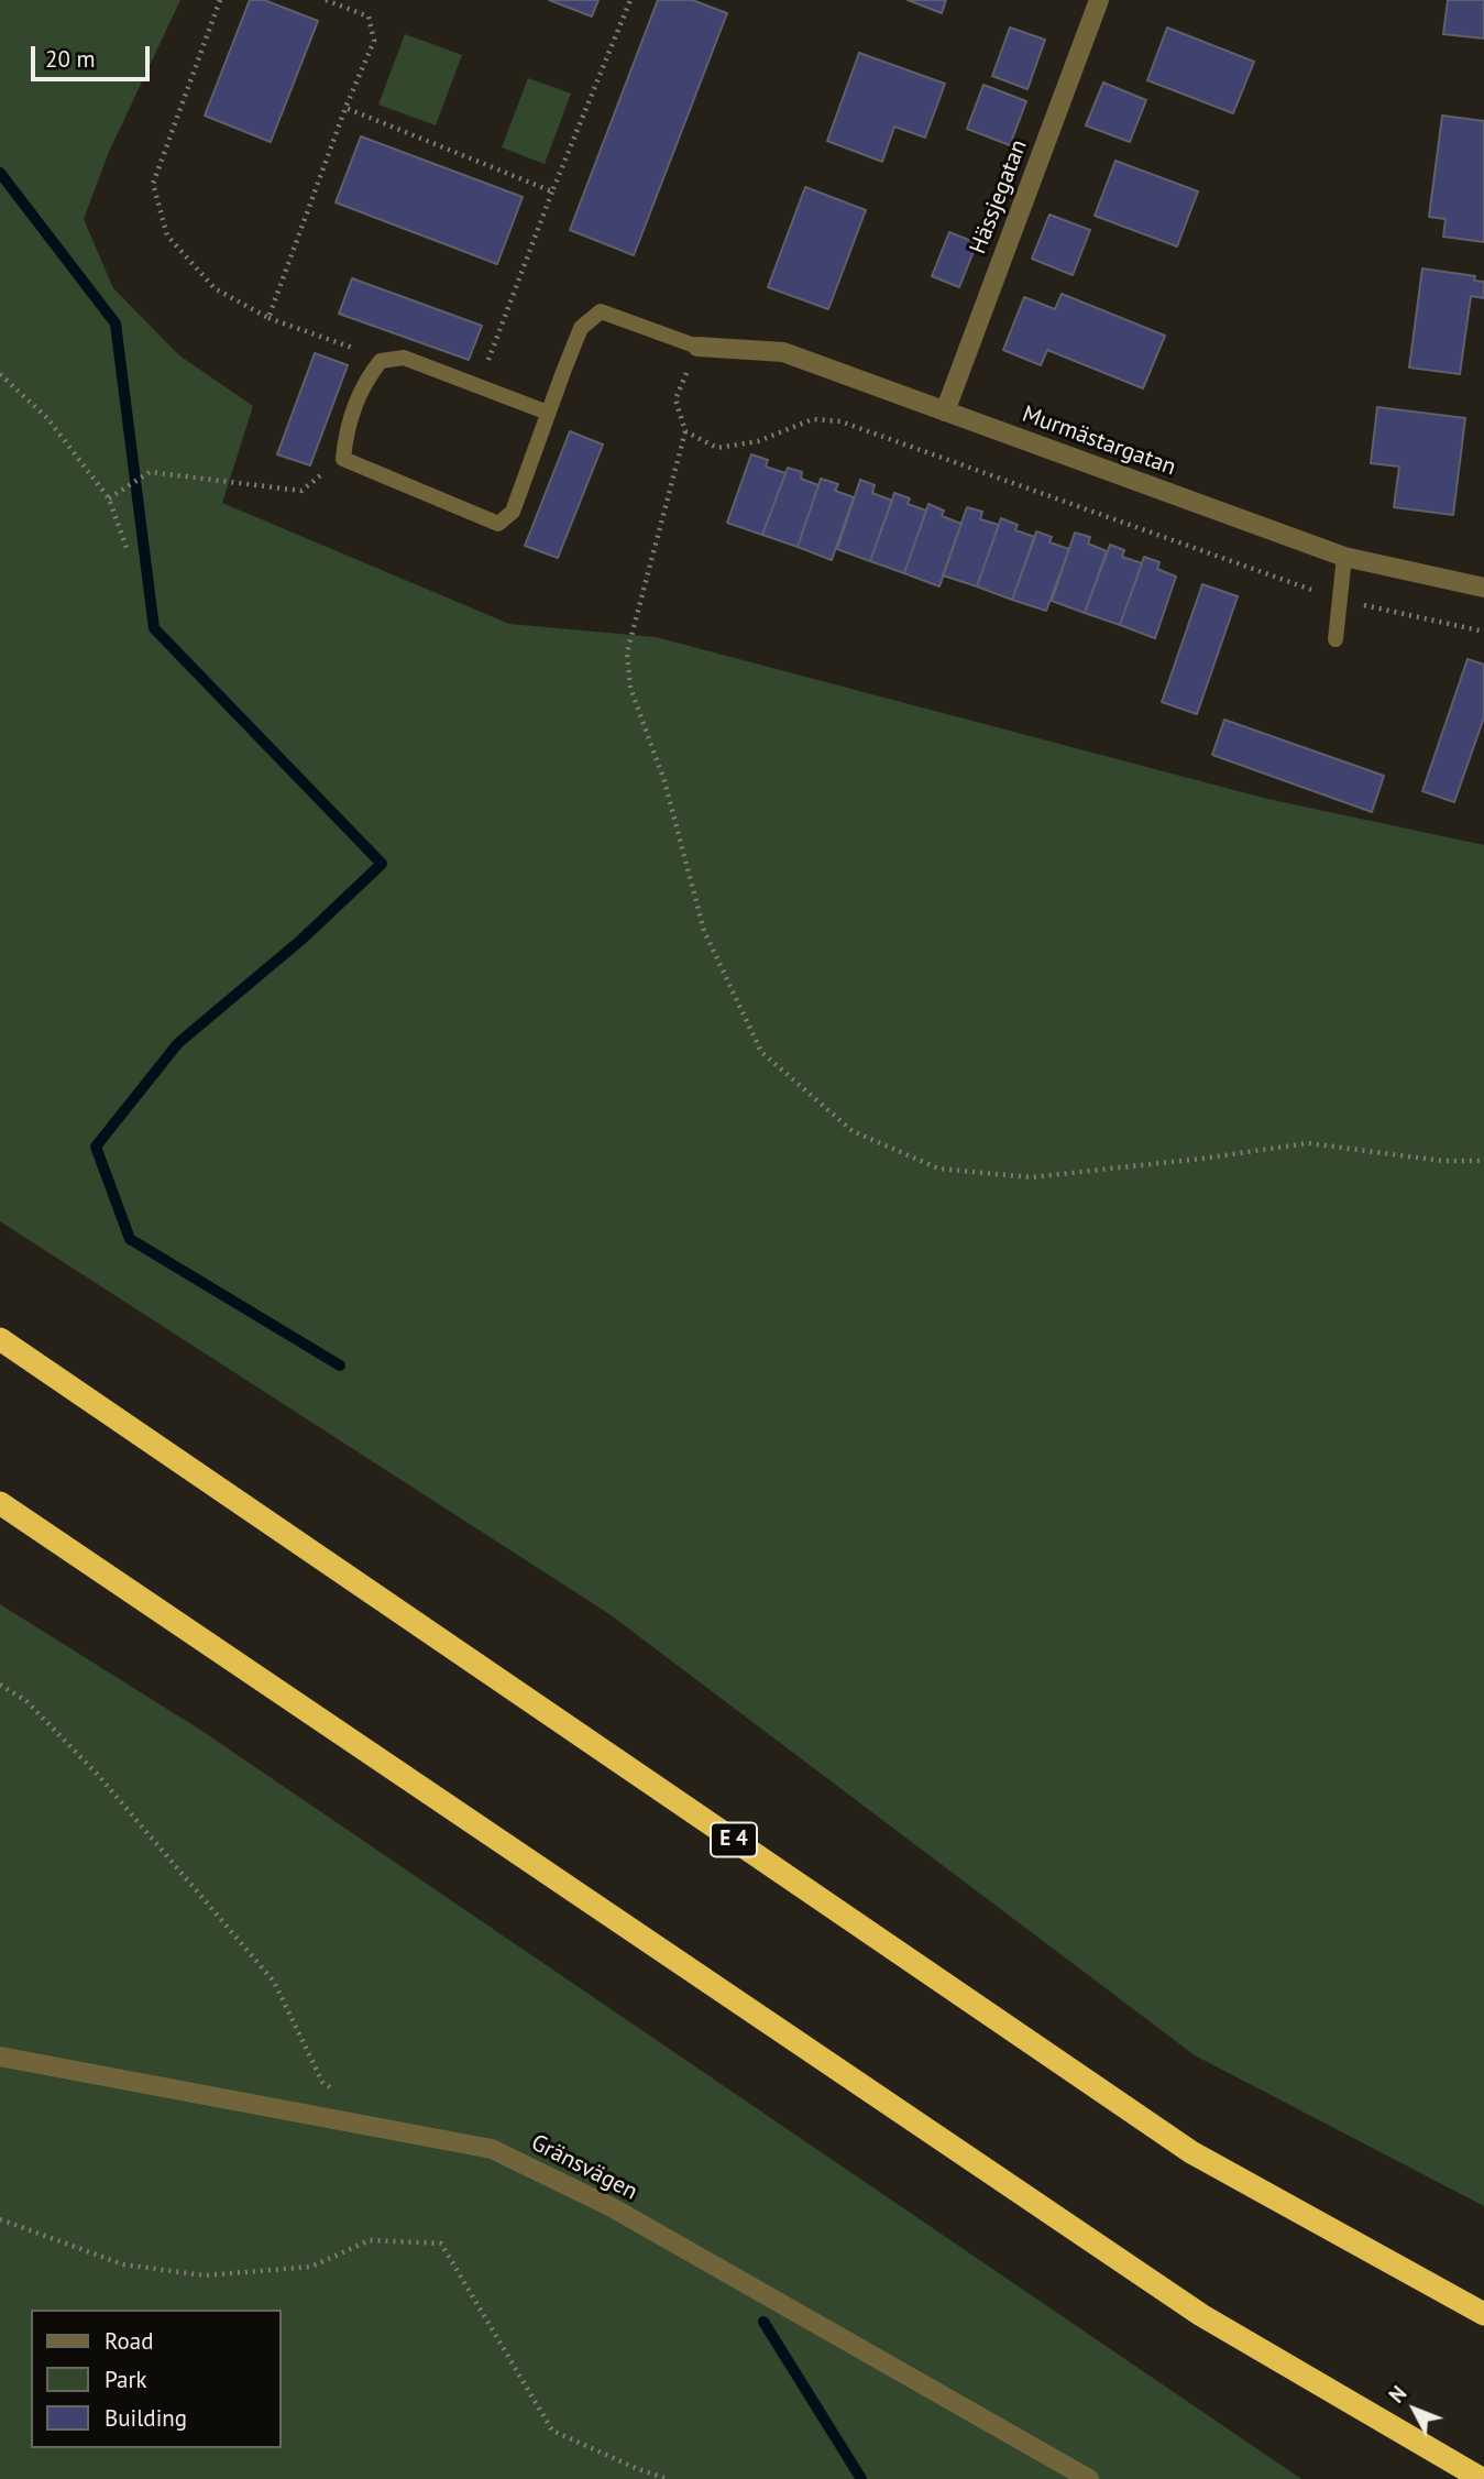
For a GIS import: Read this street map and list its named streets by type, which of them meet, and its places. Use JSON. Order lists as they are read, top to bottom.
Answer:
{
  "streets": {
    "highway": ["E 4"],
    "street": ["Hässjegatan", "Murmästargatan", "Gränsvägen"]
  },
  "crossings": [
    ["Hässjegatan", "Murmästargatan"]
  ],
  "legend": ["Road", "Park", "Building"],
  "scale_bar": "20 m",
  "north": "top left"
}
